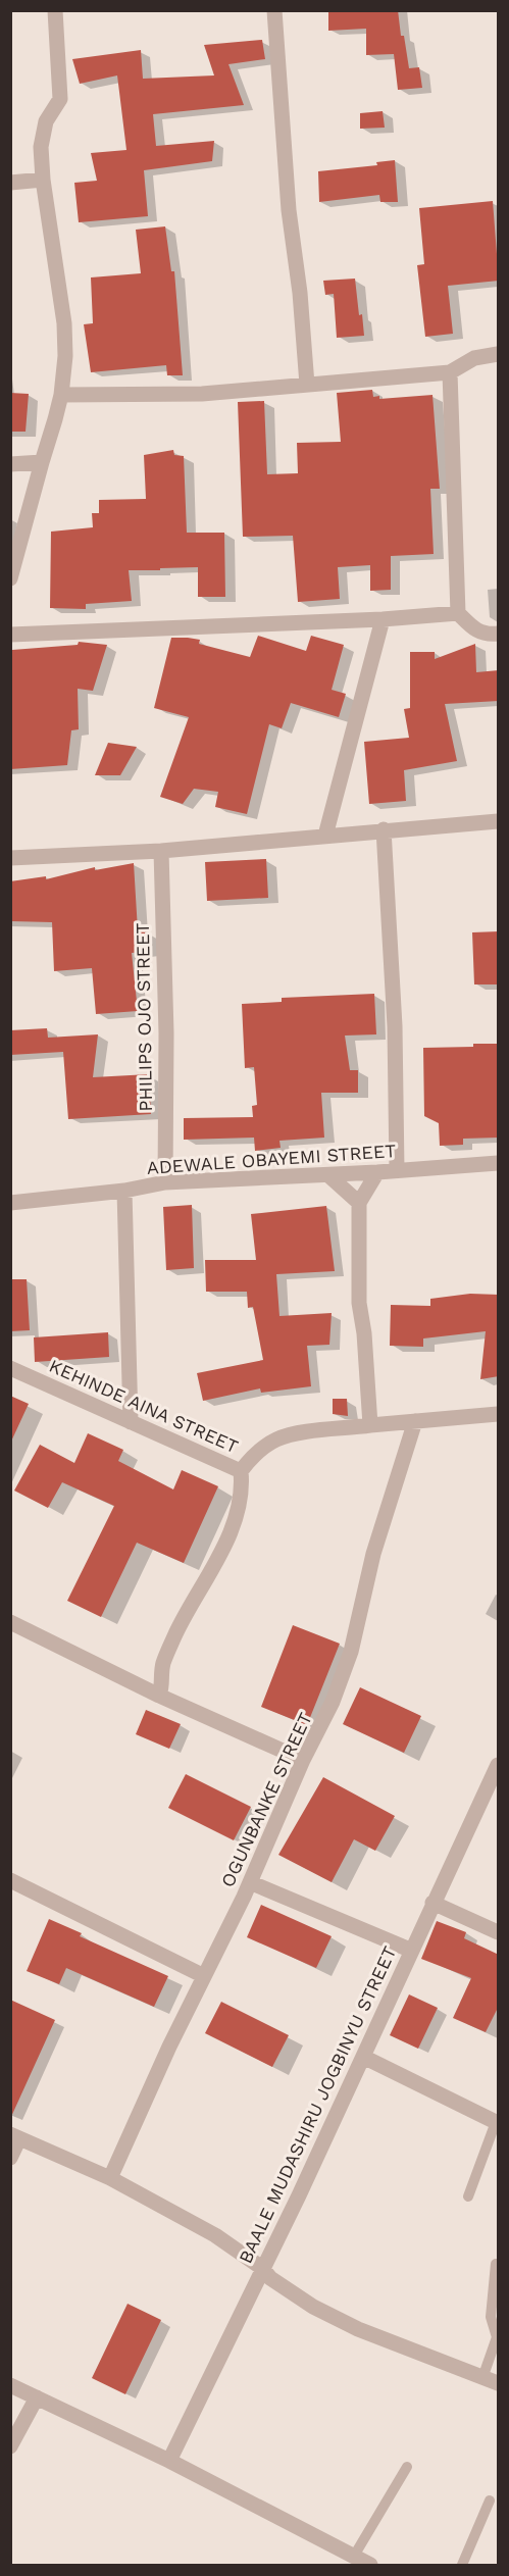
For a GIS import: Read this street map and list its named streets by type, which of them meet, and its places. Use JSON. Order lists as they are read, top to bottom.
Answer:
{
  "streets": {
    "street": [
      "PHILIPS OJO STREET",
      "ADEWALE OBAYEMI STREET",
      "KEHINDE AINA STREET",
      "OGUNBANKE STREET",
      "BAALE MUDASHIRU JOGBINYU STREET"
    ]
  },
  "crossings": [
    ["PHILIPS OJO STREET", "ADEWALE OBAYEMI STREET"]
  ]
}
